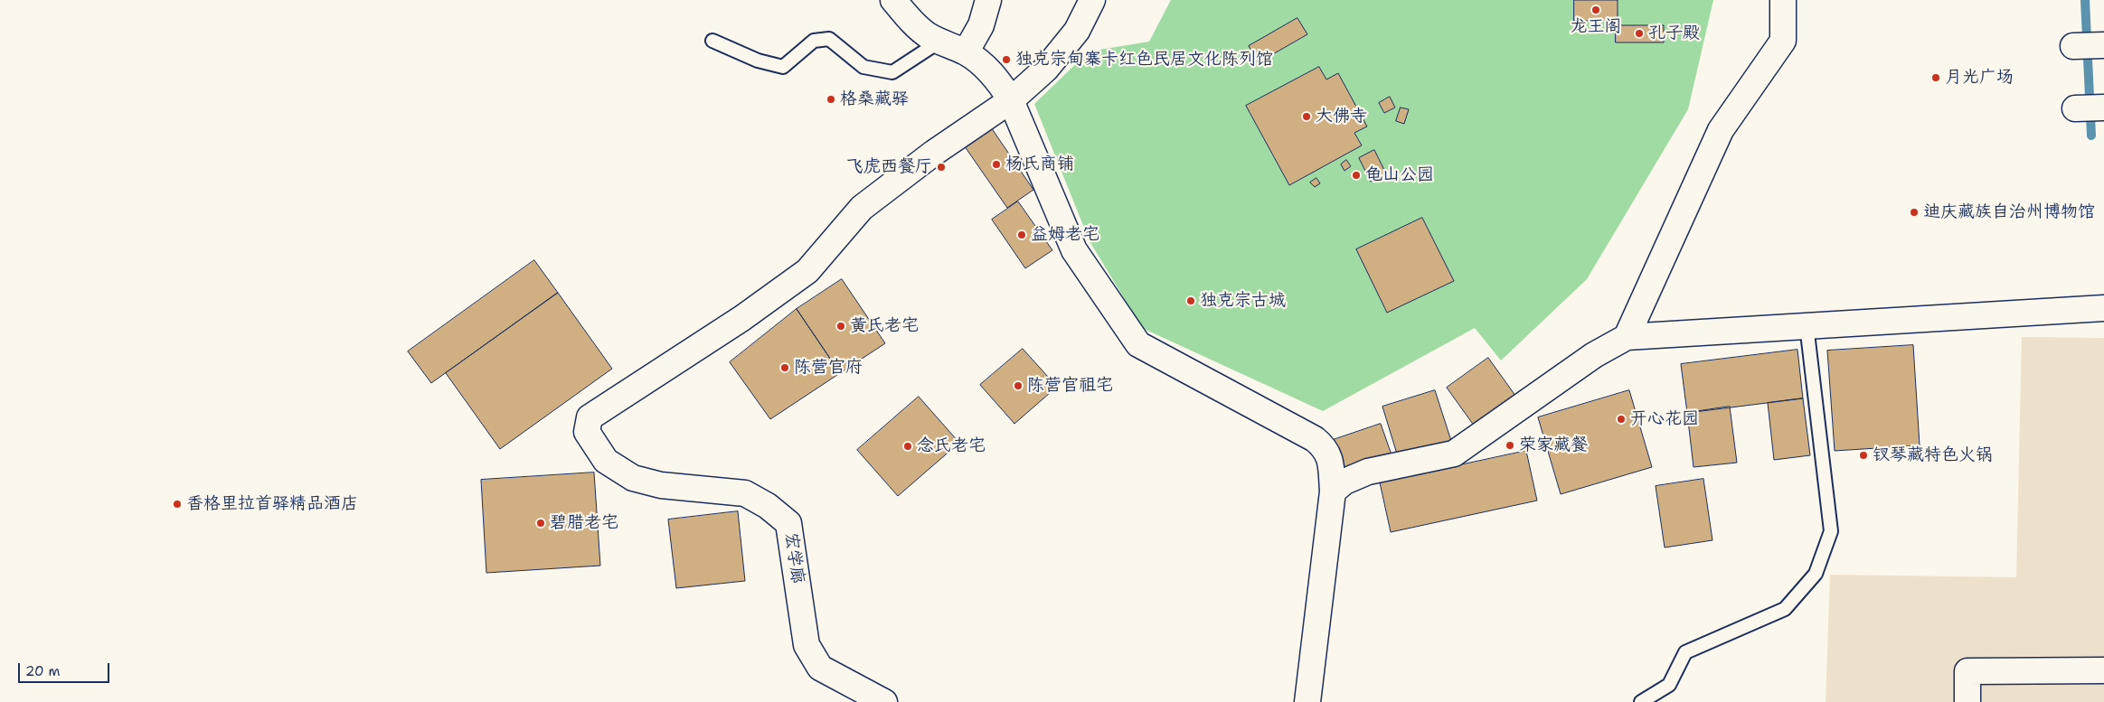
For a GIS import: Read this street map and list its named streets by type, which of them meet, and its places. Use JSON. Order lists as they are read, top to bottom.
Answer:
{
  "streets": {
    "street": ["宏学廊"]
  },
  "places": [
    "龙王阁",
    "孔子殿",
    "独克宗甸寨卡红色民居文化陈列馆",
    "月光广场",
    "格桑藏驿",
    "大佛寺",
    "杨氏商铺",
    "飞虎西餐厅",
    "龟山公园",
    "迪庆藏族自治州博物馆",
    "益姆老宅",
    "独克宗古城",
    "黄氏老宅",
    "陈营官府",
    "陈营官祖宅",
    "开心花园",
    "荣家藏餐",
    "念氏老宅",
    "钗琴藏特色火锅",
    "香格里拉首驿精品酒店",
    "碧腊老宅"
  ],
  "scale_bar": "20 m"
}
